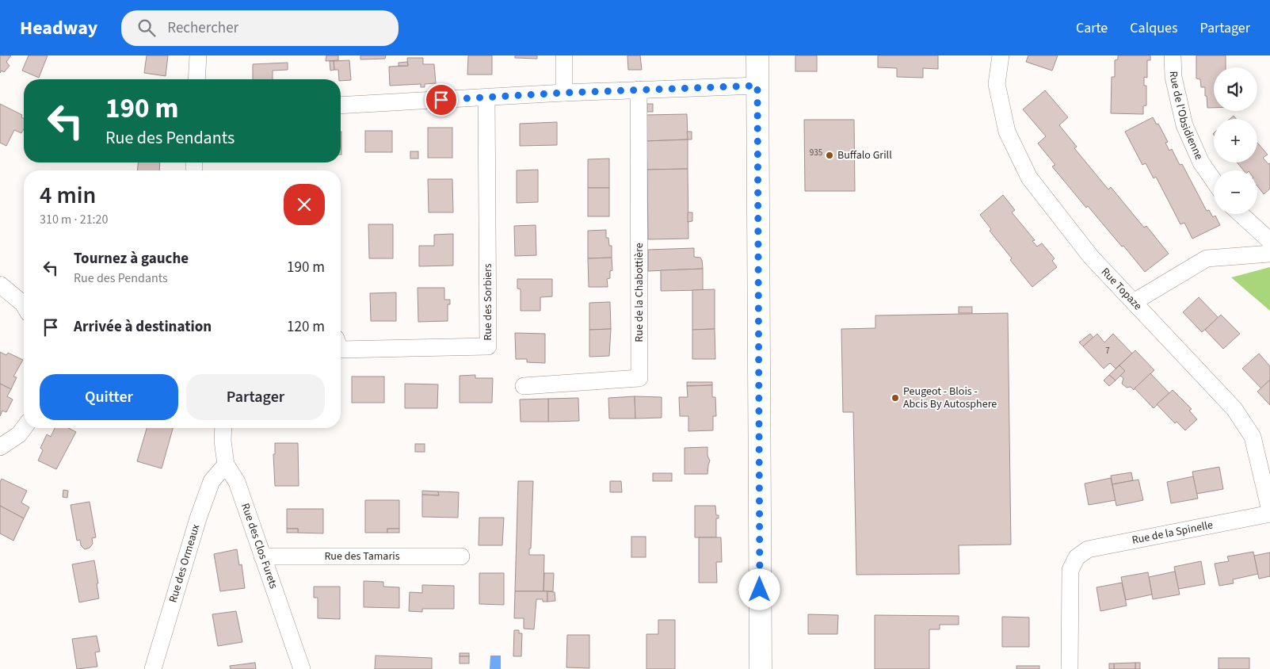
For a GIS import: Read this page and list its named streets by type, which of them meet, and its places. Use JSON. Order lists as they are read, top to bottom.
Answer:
{
  "streets": {
    "street": [
      "Rue de l'Obsidienne",
      "Rue Topaze",
      "Rue de la Chabottière",
      "Rue des Sorbiers",
      "Rue de la Spinelle",
      "Rue des Clos Furets",
      "Rue des Tamaris",
      "Rue des Ormeaux"
    ]
  },
  "crossings": [
    ["Rue Topaze", "Rue de la Spinelle"],
    ["Rue des Clos Furets", "Rue des Tamaris"],
    ["Rue des Clos Furets", "Rue des Ormeaux"]
  ],
  "places": ["Buffalo Grill", "Peugeot - Blois - Abcis By Autosphere"],
  "house_numbers": ["935", "7"],
  "page": {
    "header": "Headway",
    "search": "Rechercher",
    "nav": ["Carte", "Calques", "Partager"],
    "map_buttons": ["+", "−"],
    "turn": ["190 m", "Rue des Pendants"],
    "heading": ["4 min", "310 m · 21:20"],
    "list": [
      {
        "name": "Tournez à gauche",
        "note": "Rue des Pendants",
        "value": "190 m"
      },
      {
        "name": "Arrivée à destination",
        "value": "120 m"
      }
    ],
    "buttons": ["Quitter", "Partager"]
  }
}
